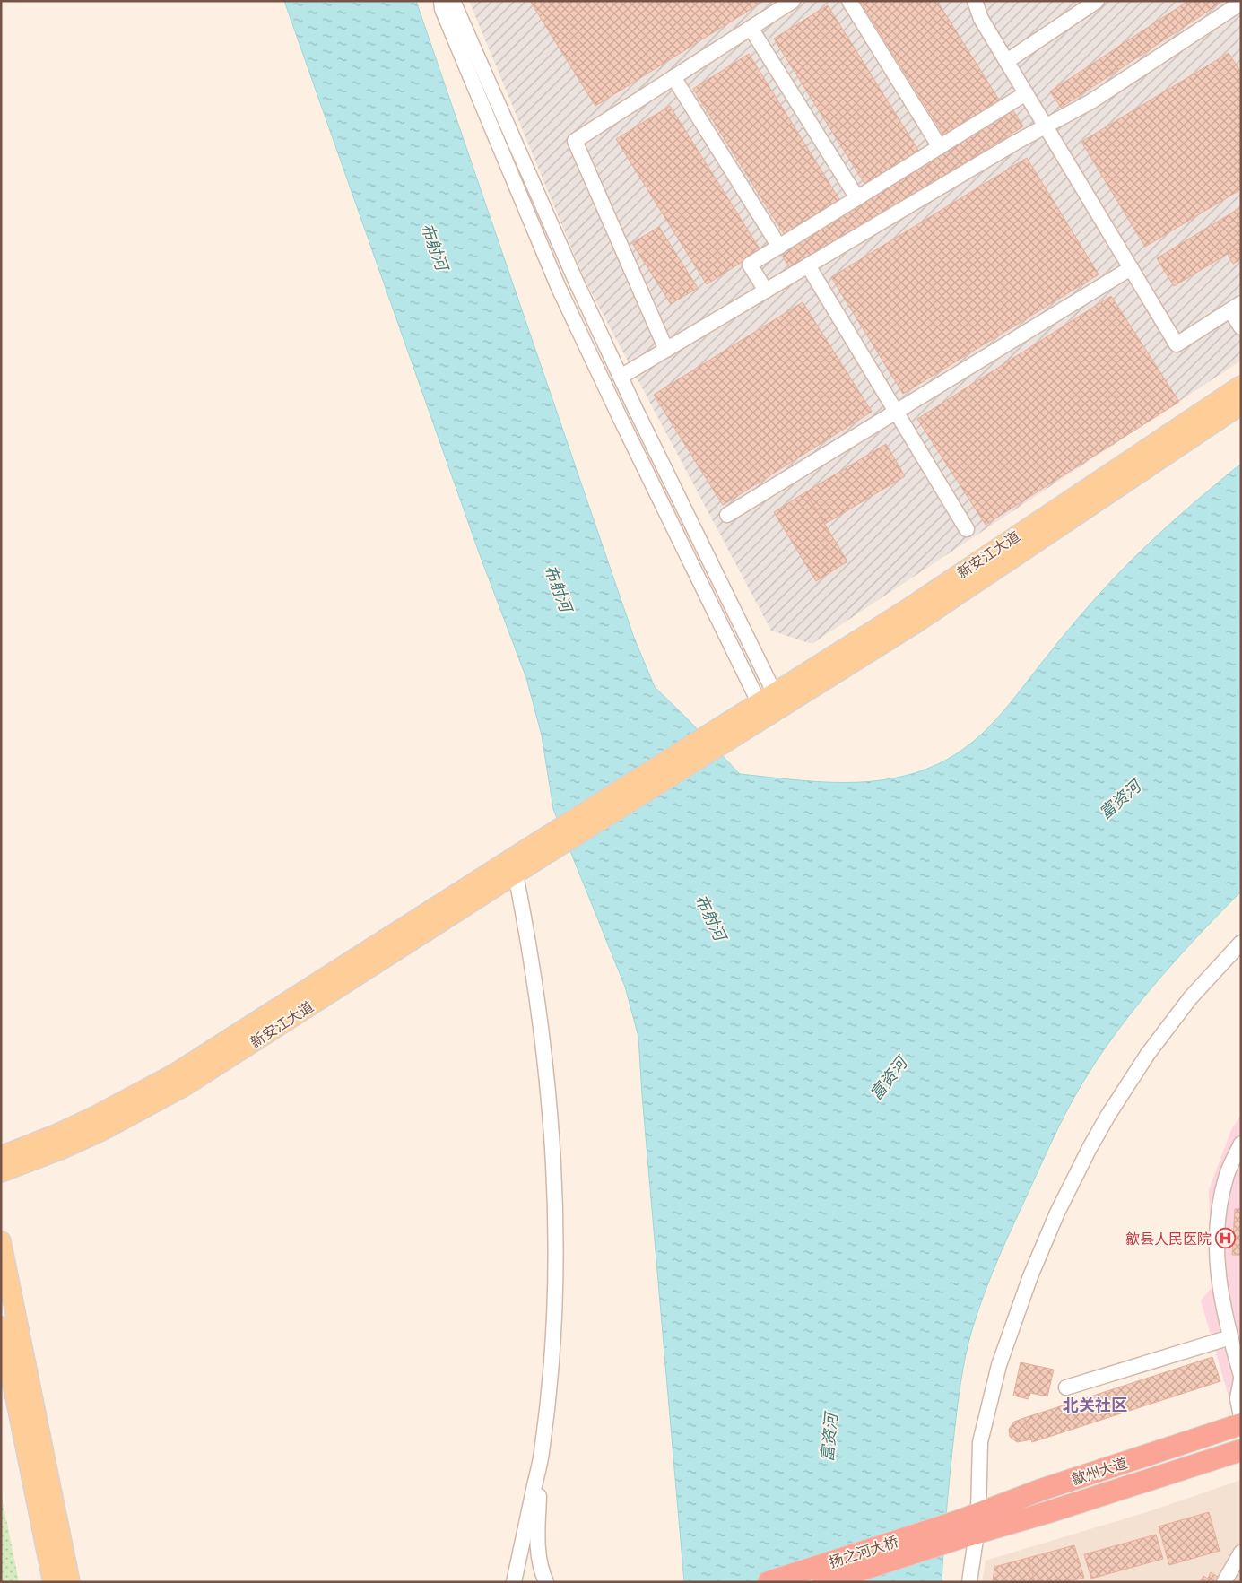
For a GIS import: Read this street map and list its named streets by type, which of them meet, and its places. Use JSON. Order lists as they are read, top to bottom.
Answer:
{
  "streets": {
    "highway": ["歙州大道", "扬之河大桥"],
    "main road": ["新安江大道"]
  },
  "crossings": [
    ["歙州大道", "扬之河大桥"]
  ],
  "districts": ["北关社区"],
  "water": ["布射河", "富资河"],
  "places": {
    "hospital": ["歙县人民医院"]
  }
}
